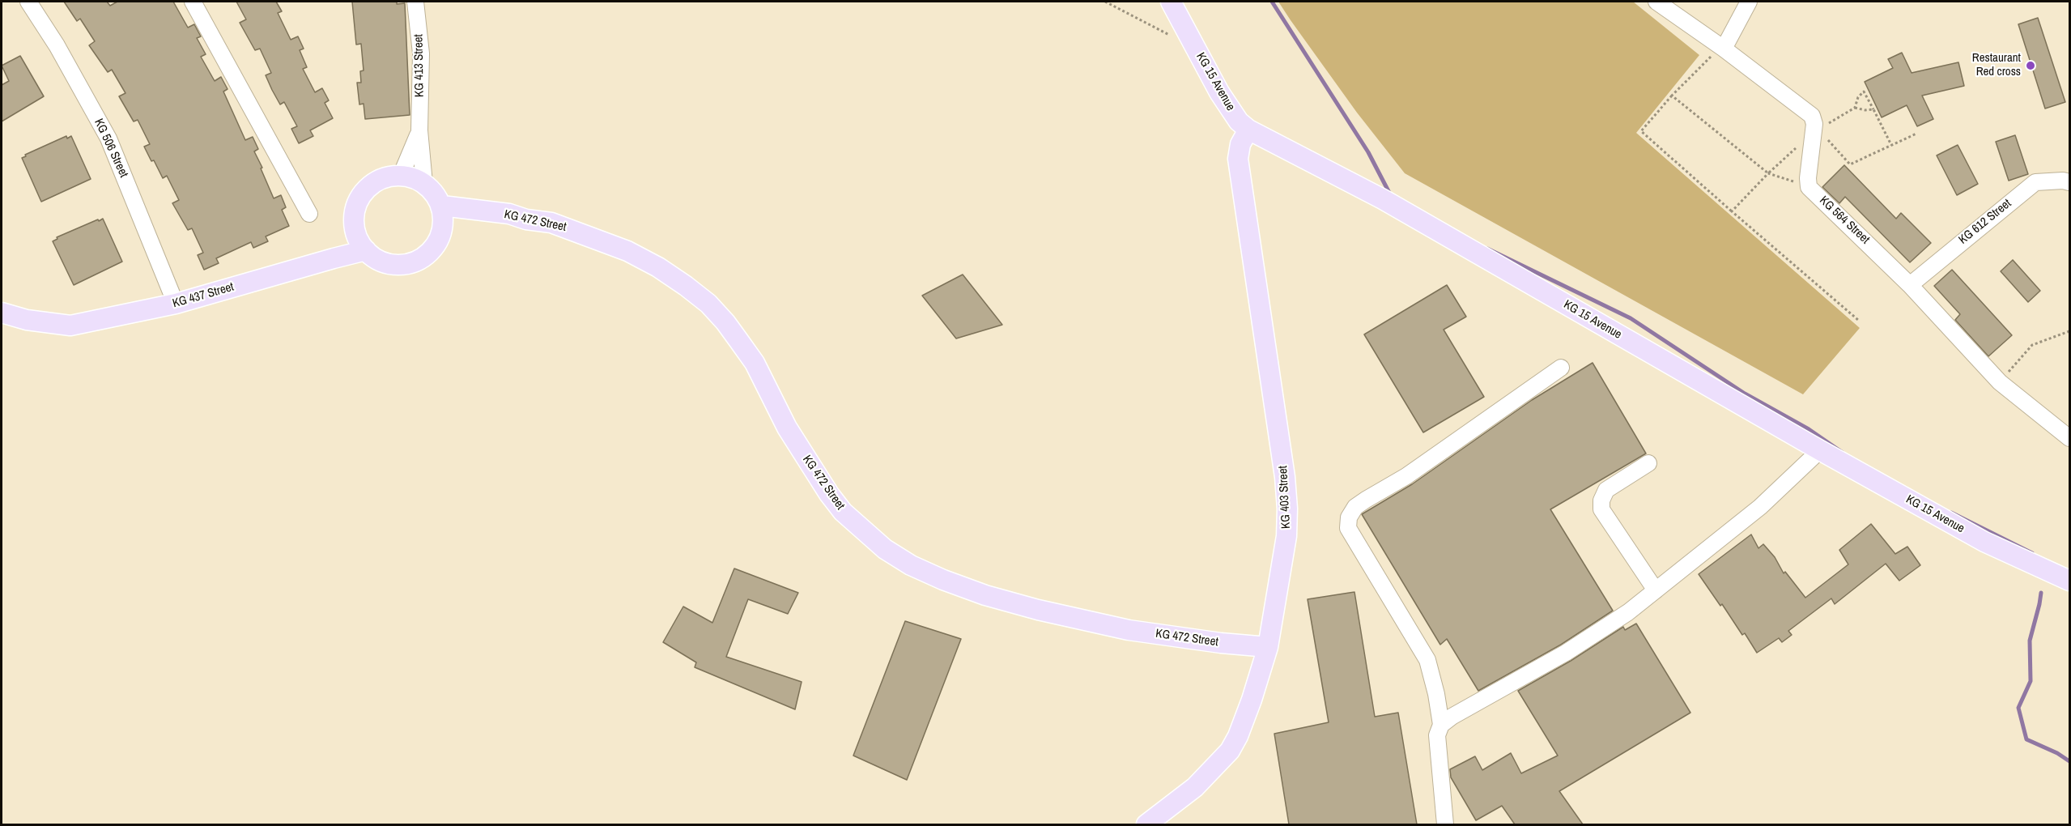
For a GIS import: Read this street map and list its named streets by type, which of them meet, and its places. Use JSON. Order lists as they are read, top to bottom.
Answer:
{
  "streets": {
    "main road": [
      "KG 15 Avenue",
      "KG 472 Street",
      "KG 437 Street",
      "KG 403 Street"
    ],
    "street": [
      "KG 413 Street",
      "KG 506 Street",
      "KG 564 Street",
      "KG 612 Street"
    ]
  },
  "crossings": [
    ["KG 413 Street", "KG 472 Street"],
    ["KG 413 Street", "KG 437 Street"],
    ["KG 15 Avenue", "KG 403 Street"],
    ["KG 506 Street", "KG 437 Street"],
    ["KG 564 Street", "KG 612 Street"],
    ["KG 472 Street", "KG 437 Street"],
    ["KG 472 Street", "KG 403 Street"]
  ],
  "places": ["Restaurant Red cross"]
}
